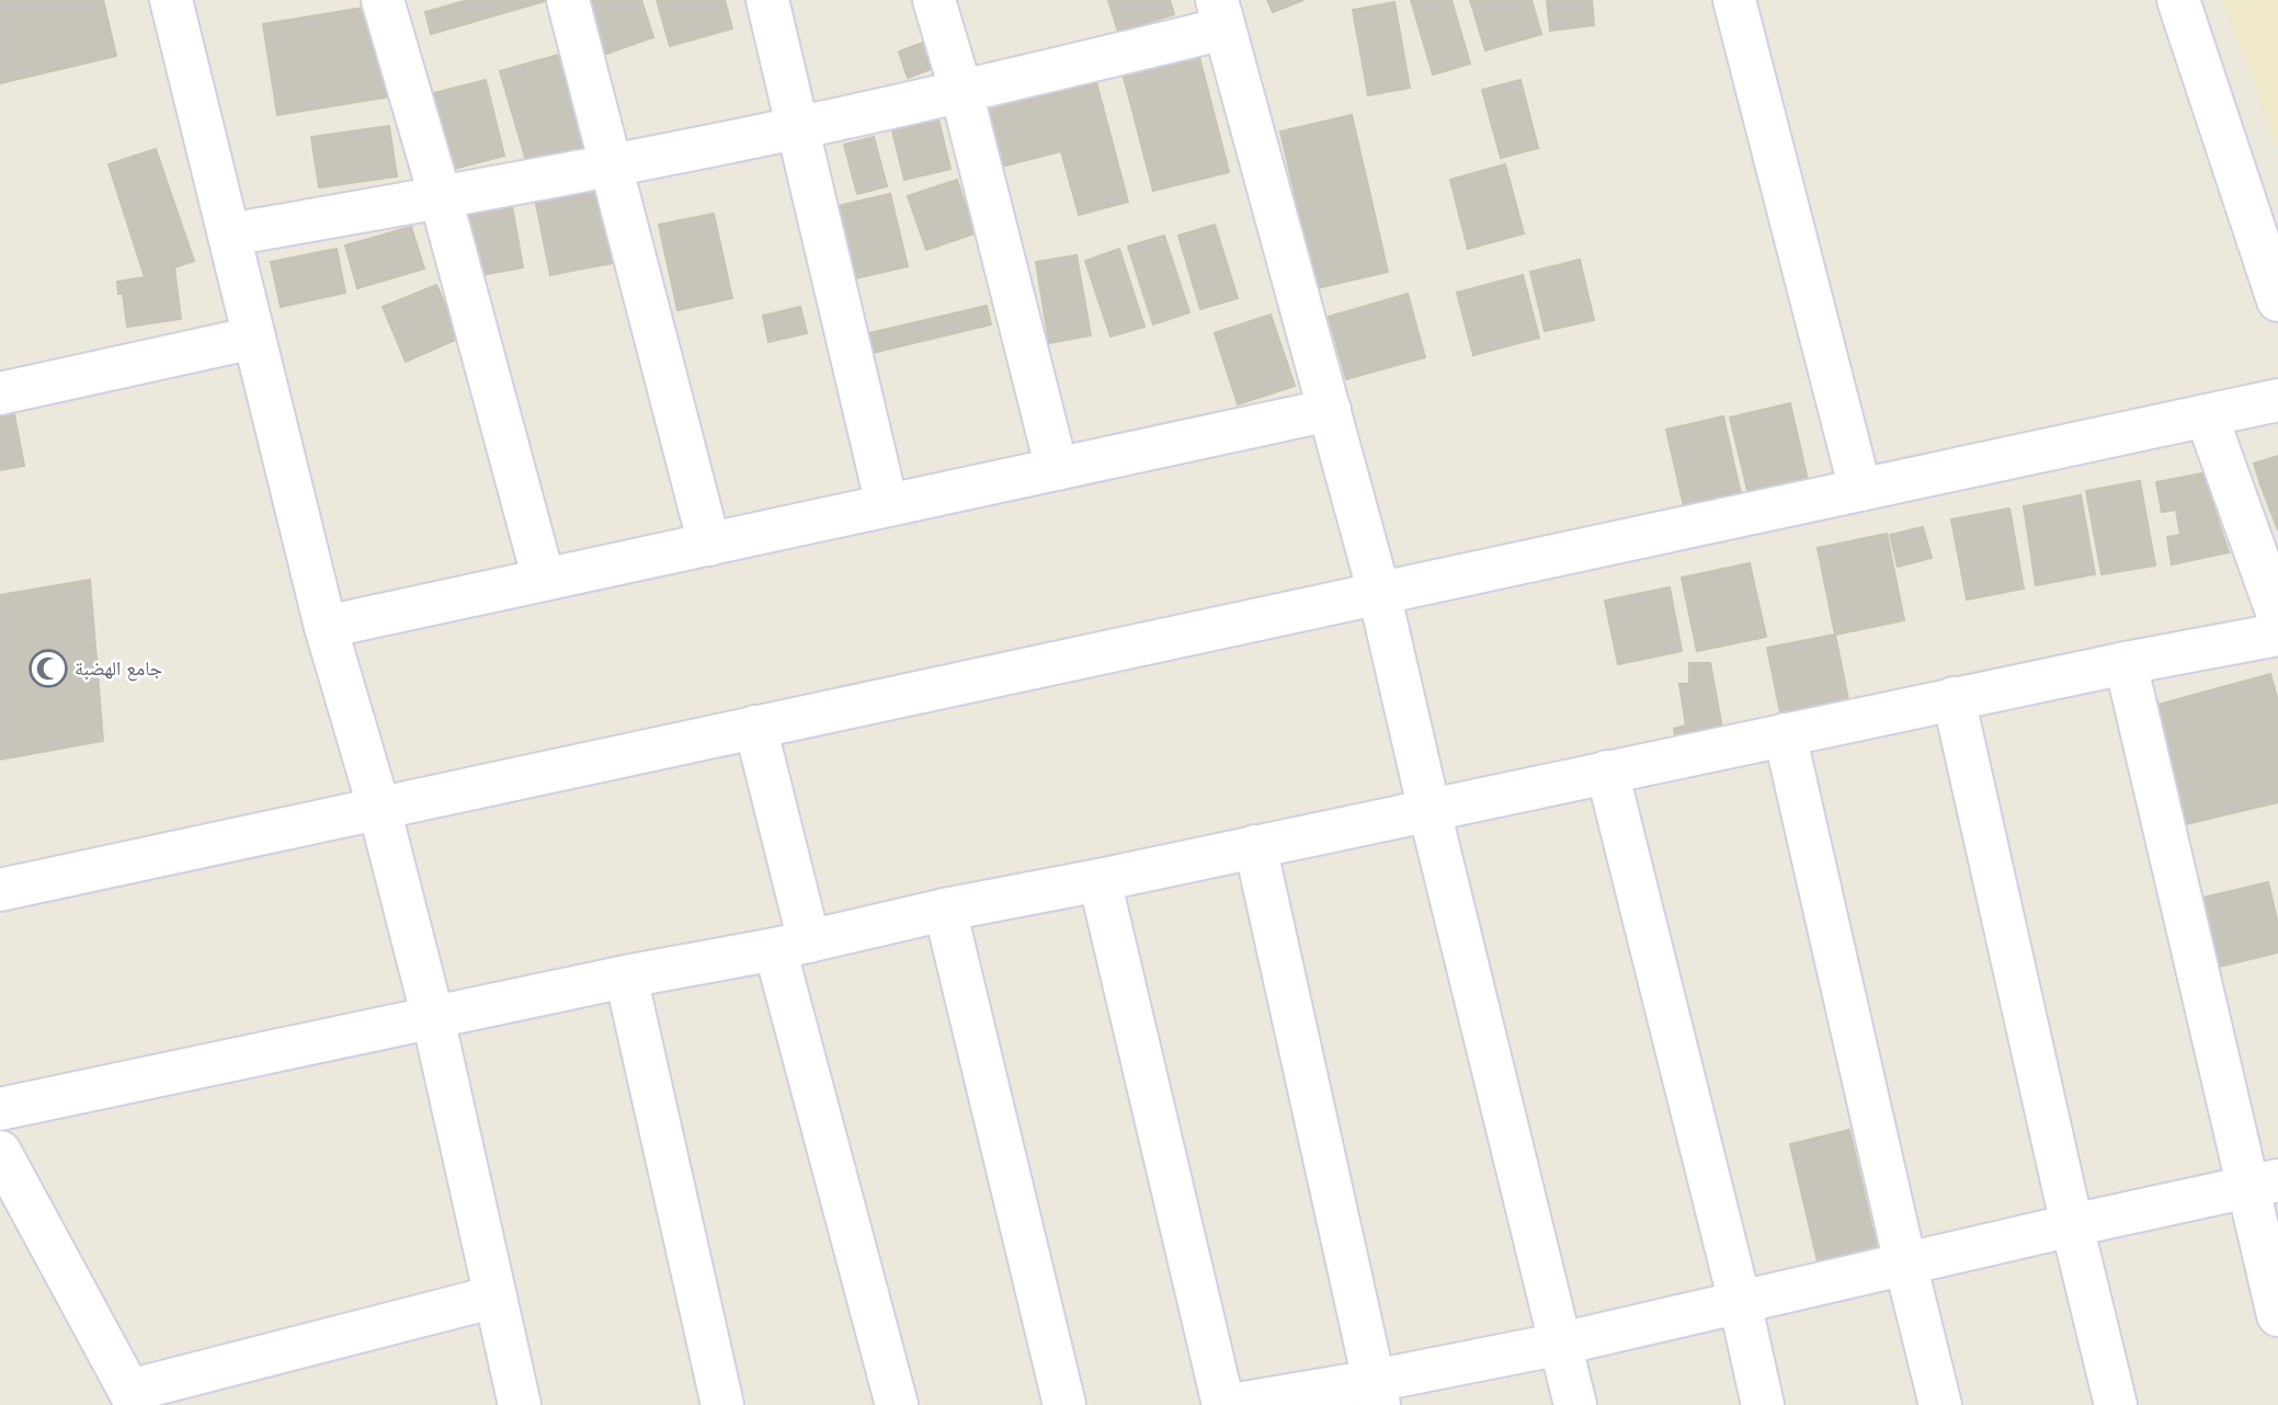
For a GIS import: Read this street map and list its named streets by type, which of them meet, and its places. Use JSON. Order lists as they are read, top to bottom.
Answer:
{
  "places": {
    "mosque": ["جامع الهضبة"]
  }
}
